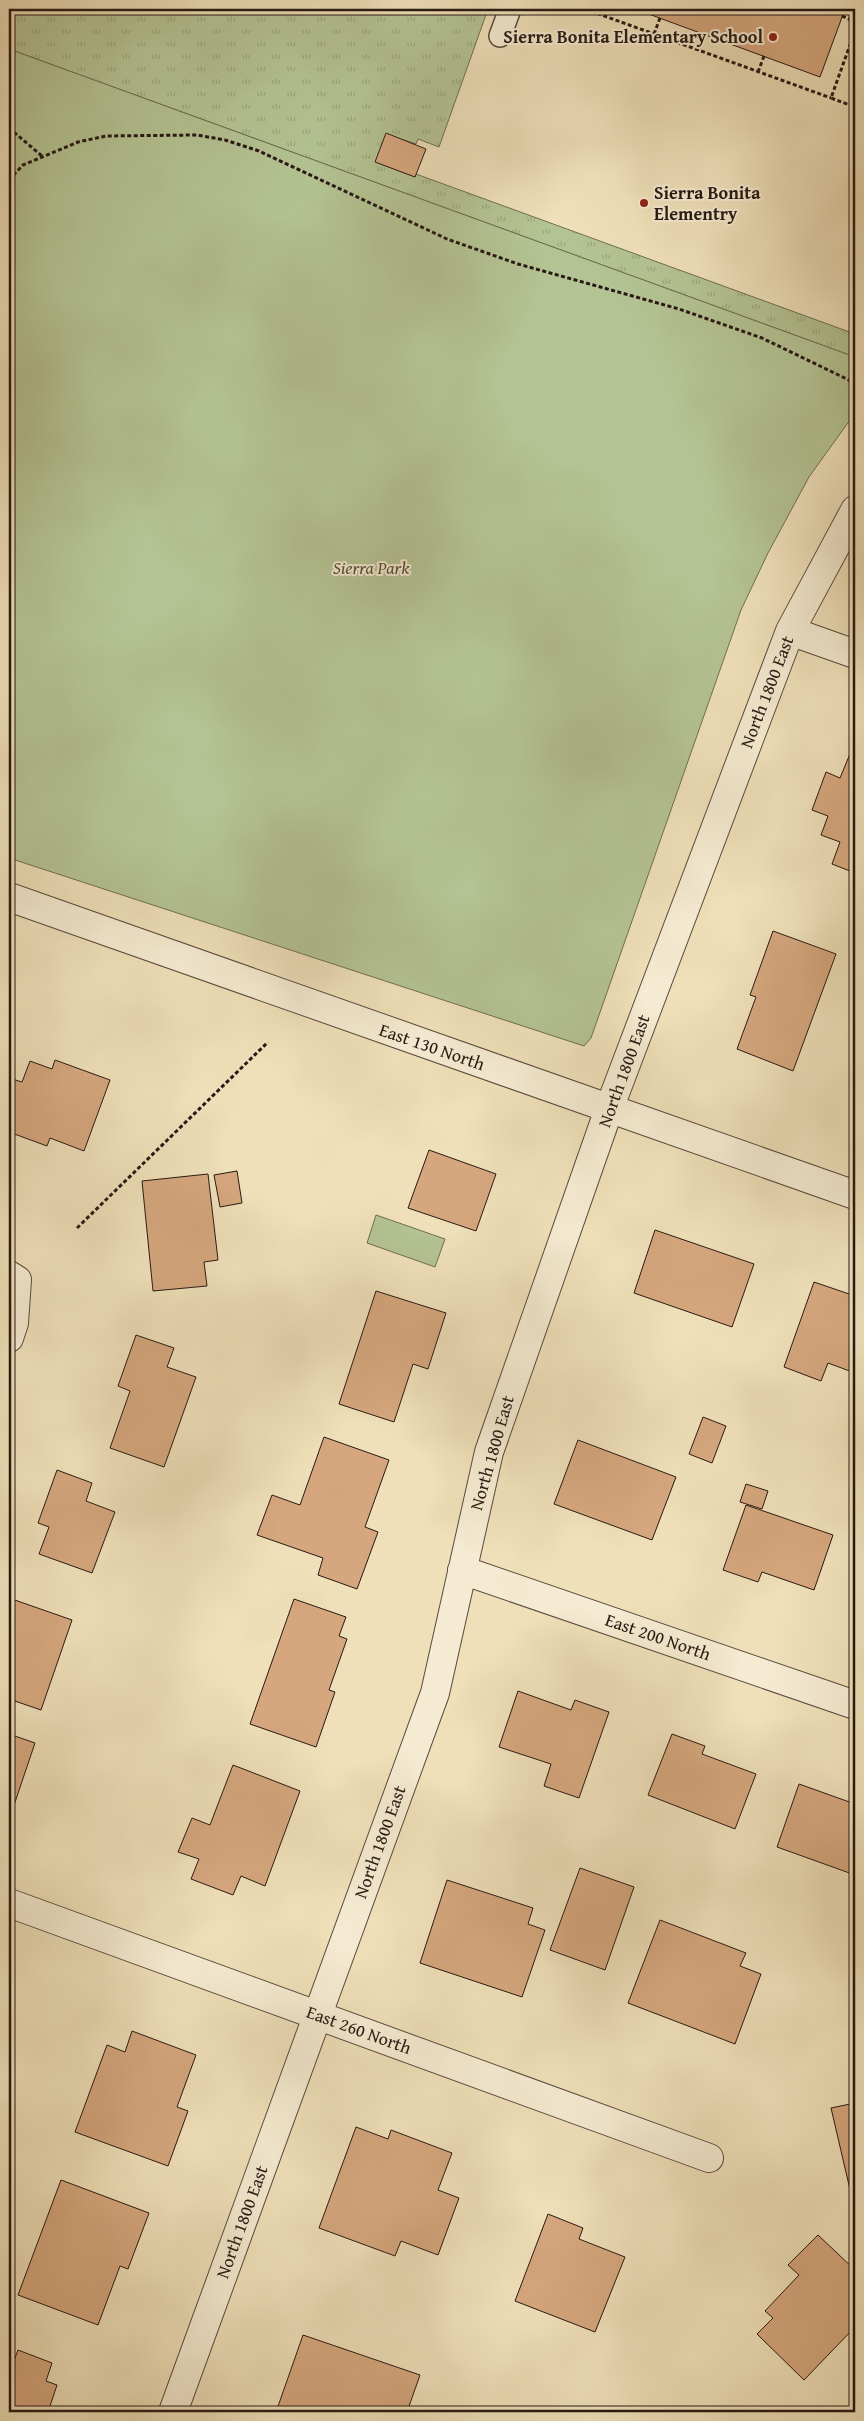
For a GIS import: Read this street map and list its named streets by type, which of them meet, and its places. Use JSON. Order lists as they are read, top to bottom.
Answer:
{
  "streets": {
    "street": [
      "North 1800 East",
      "East 130 North",
      "East 200 North",
      "East 260 North"
    ]
  },
  "crossings": [
    ["North 1800 East", "East 130 North"],
    ["North 1800 East", "East 200 North"],
    ["North 1800 East", "East 260 North"]
  ],
  "parks": ["Sierra Park"],
  "places": ["Sierra Bonita Elementary School", "Sierra Bonita Elementry"]
}
